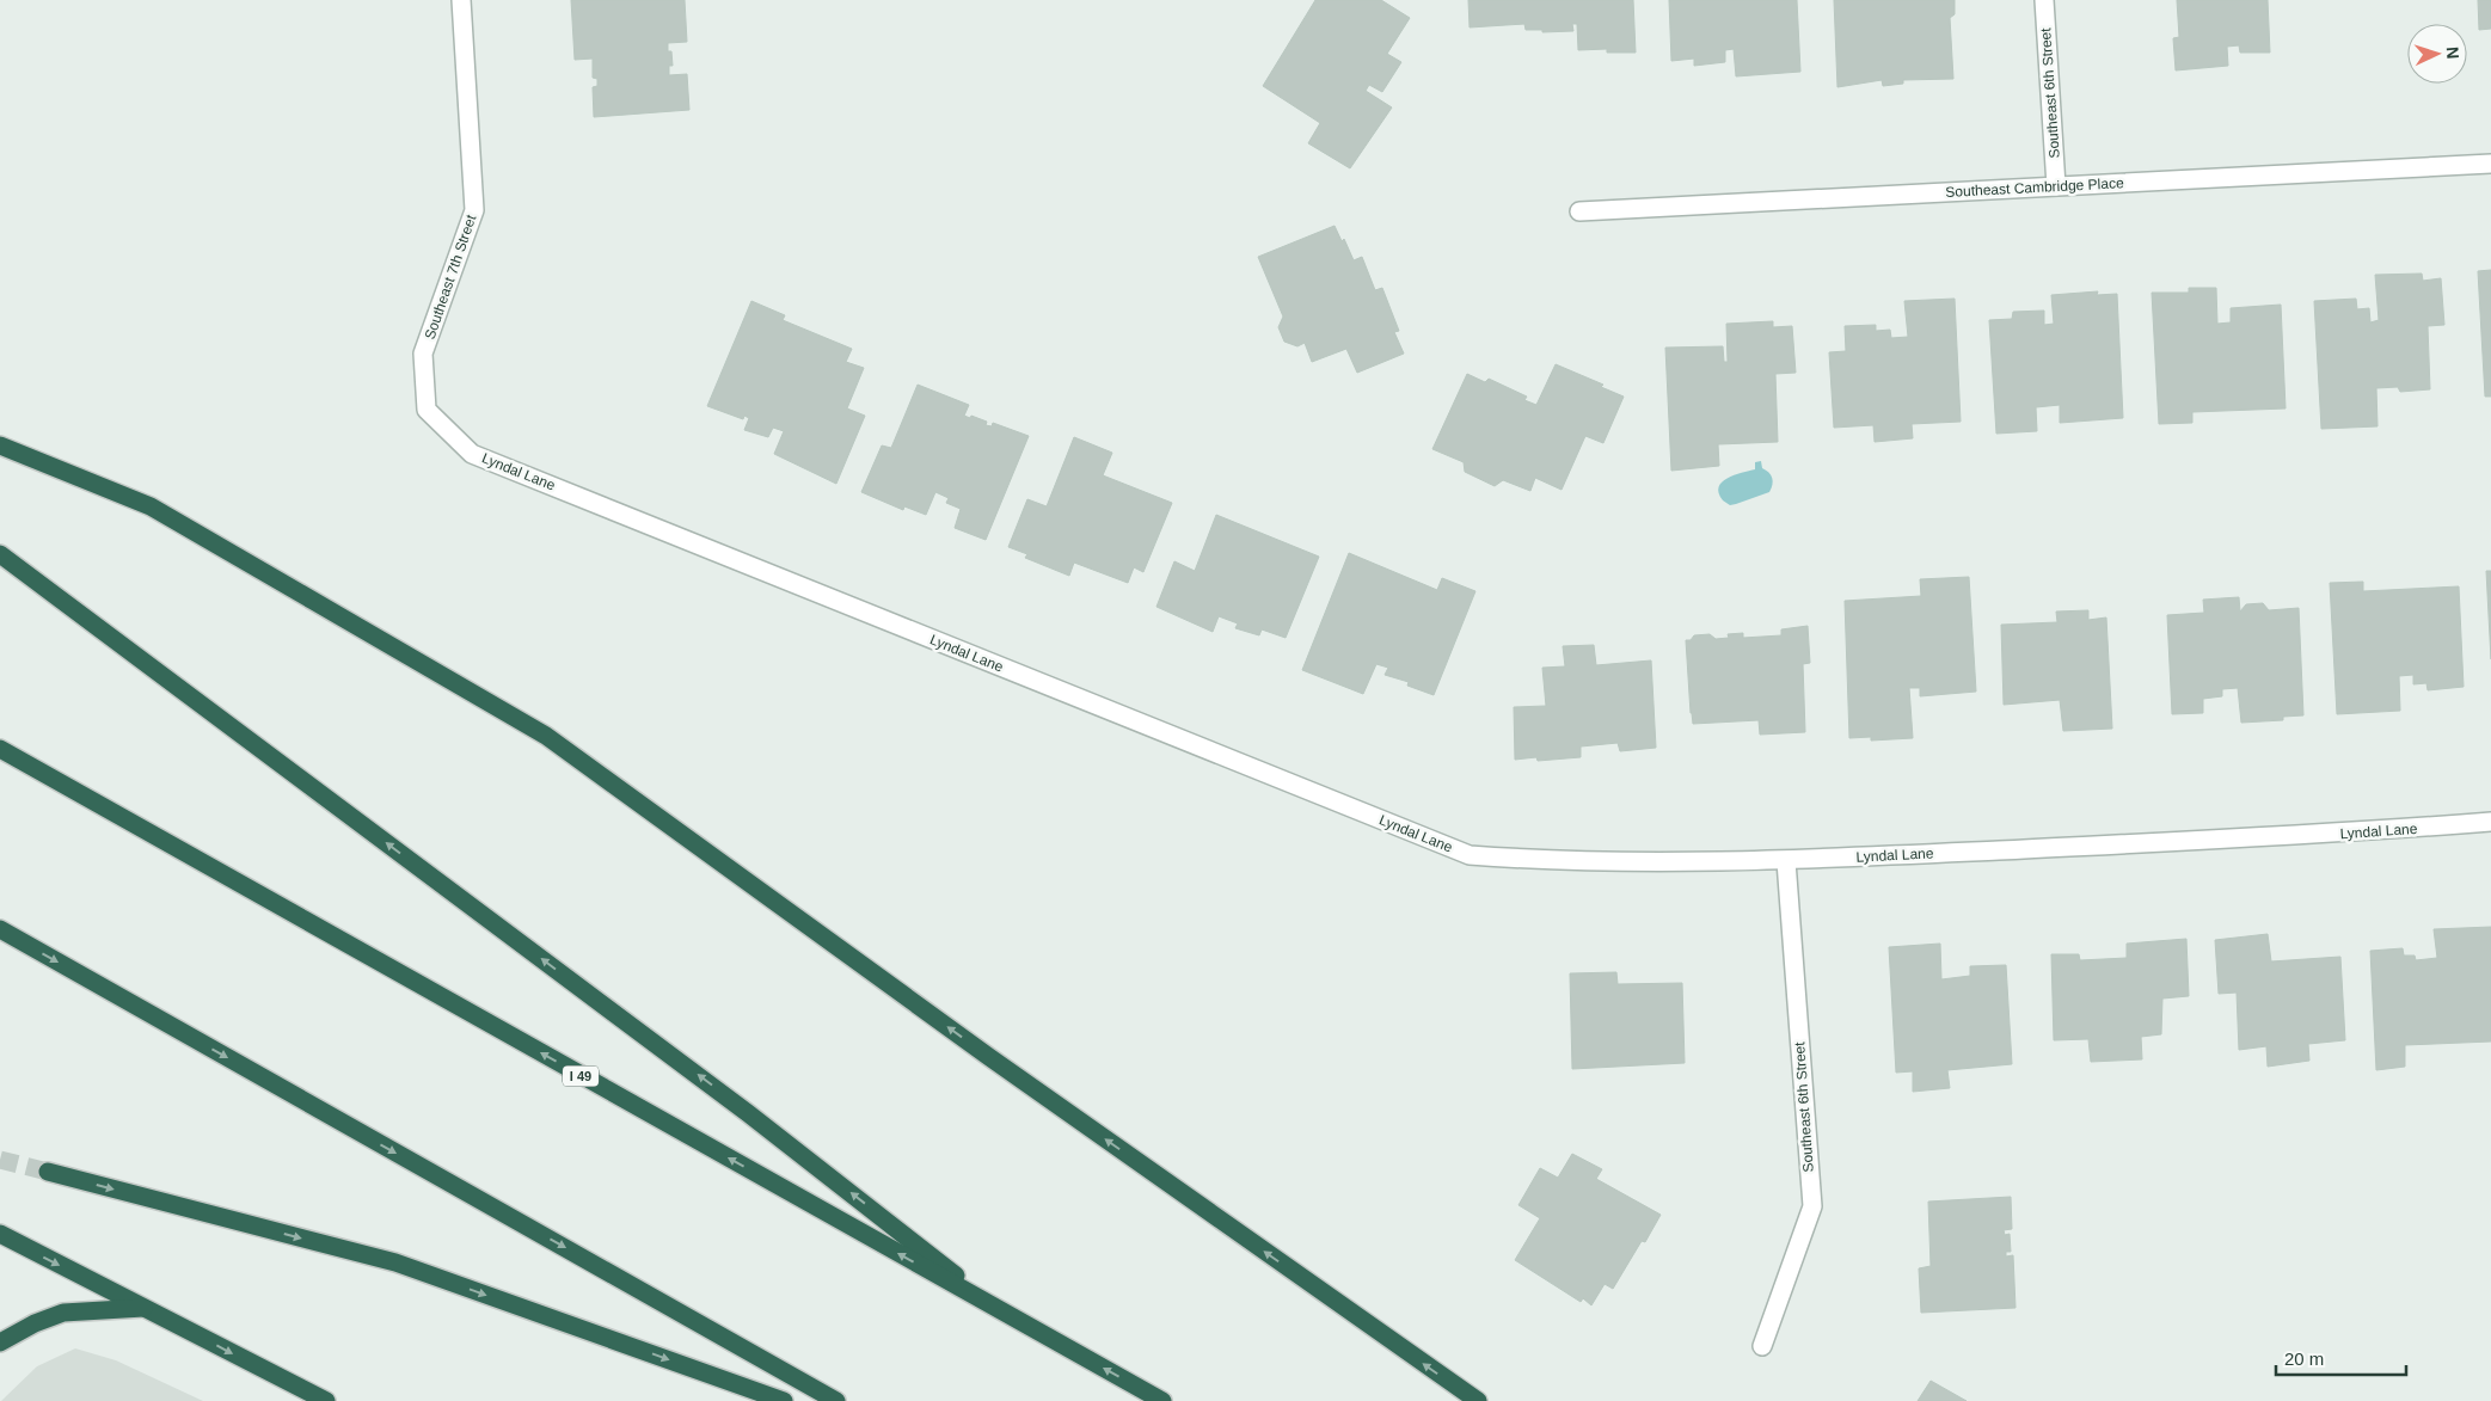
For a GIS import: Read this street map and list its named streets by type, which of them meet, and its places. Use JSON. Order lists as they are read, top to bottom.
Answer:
{
  "streets": {
    "highway": ["I 49"],
    "street": [
      "Southeast 6th Street",
      "Southeast Cambridge Place",
      "Southeast 7th Street",
      "Lyndal Lane"
    ]
  },
  "crossings": [
    ["Southeast 6th Street", "Southeast Cambridge Place"],
    ["Southeast 6th Street", "Lyndal Lane"],
    ["Southeast 7th Street", "Lyndal Lane"]
  ],
  "scale_bar": "20 m",
  "north": "right"
}
